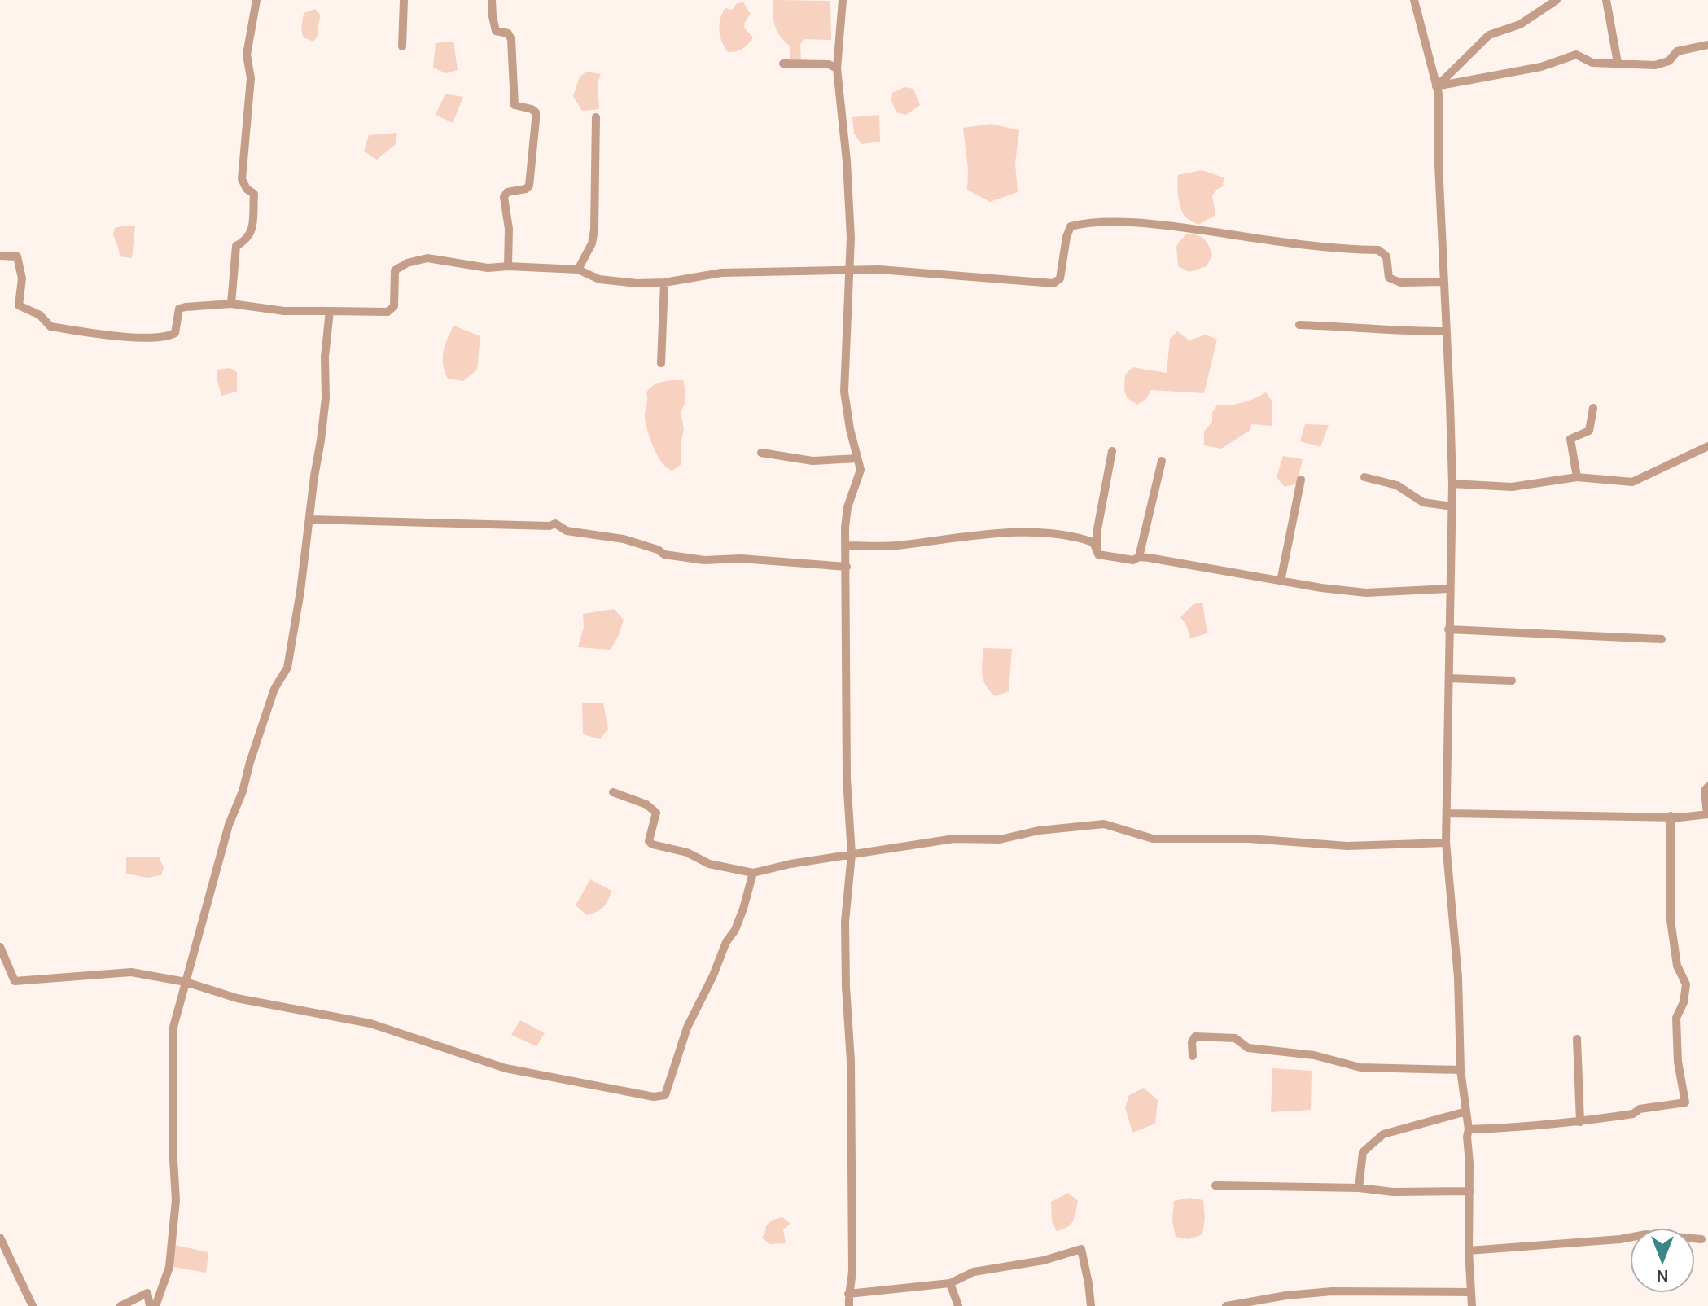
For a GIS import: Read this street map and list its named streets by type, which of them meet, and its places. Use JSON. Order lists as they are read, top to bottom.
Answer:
{
  "north": "bottom"
}
